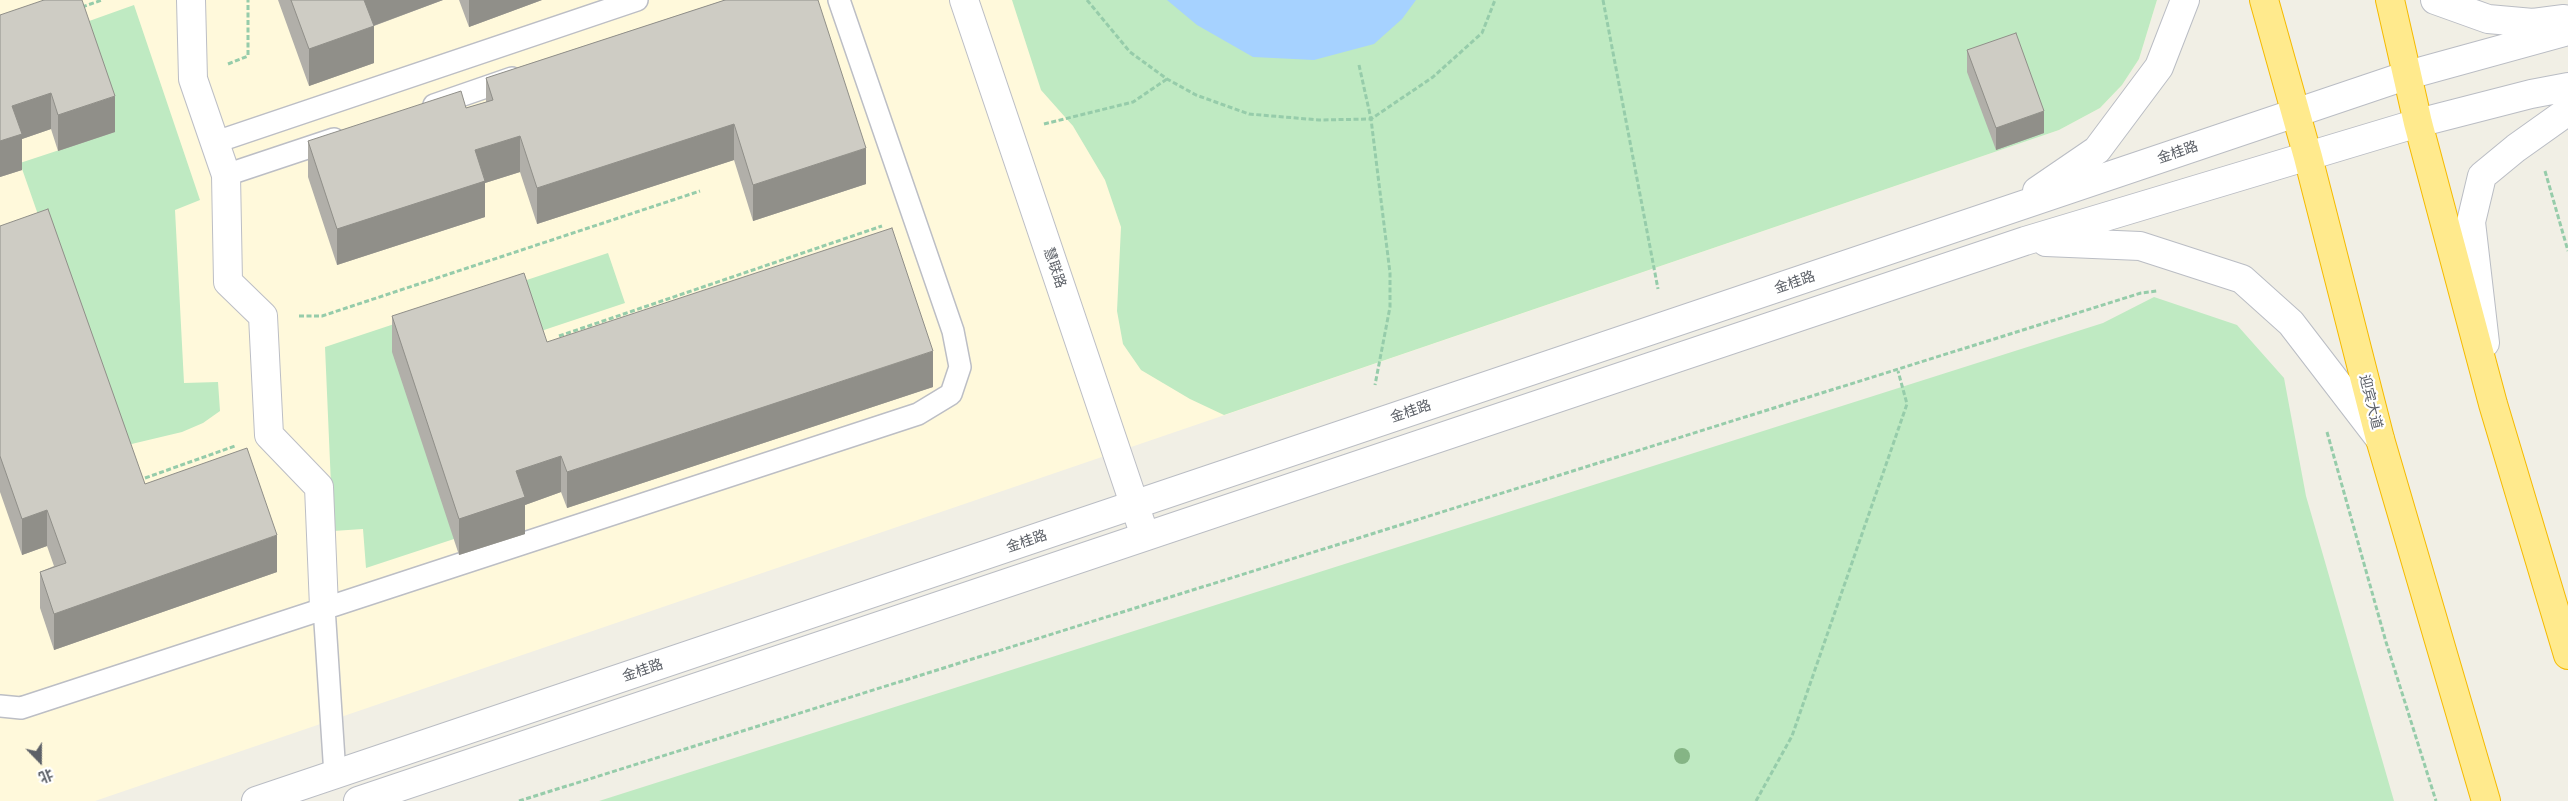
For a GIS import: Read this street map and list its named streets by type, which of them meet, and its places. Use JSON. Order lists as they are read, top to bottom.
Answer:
{
  "streets": {
    "highway": ["迎宾大道"],
    "street": ["金桂路", "慧联路"]
  },
  "crossings": [
    ["金桂路", "慧联路"],
    ["金桂路", "迎宾大道"]
  ],
  "north": "bottom"
}
